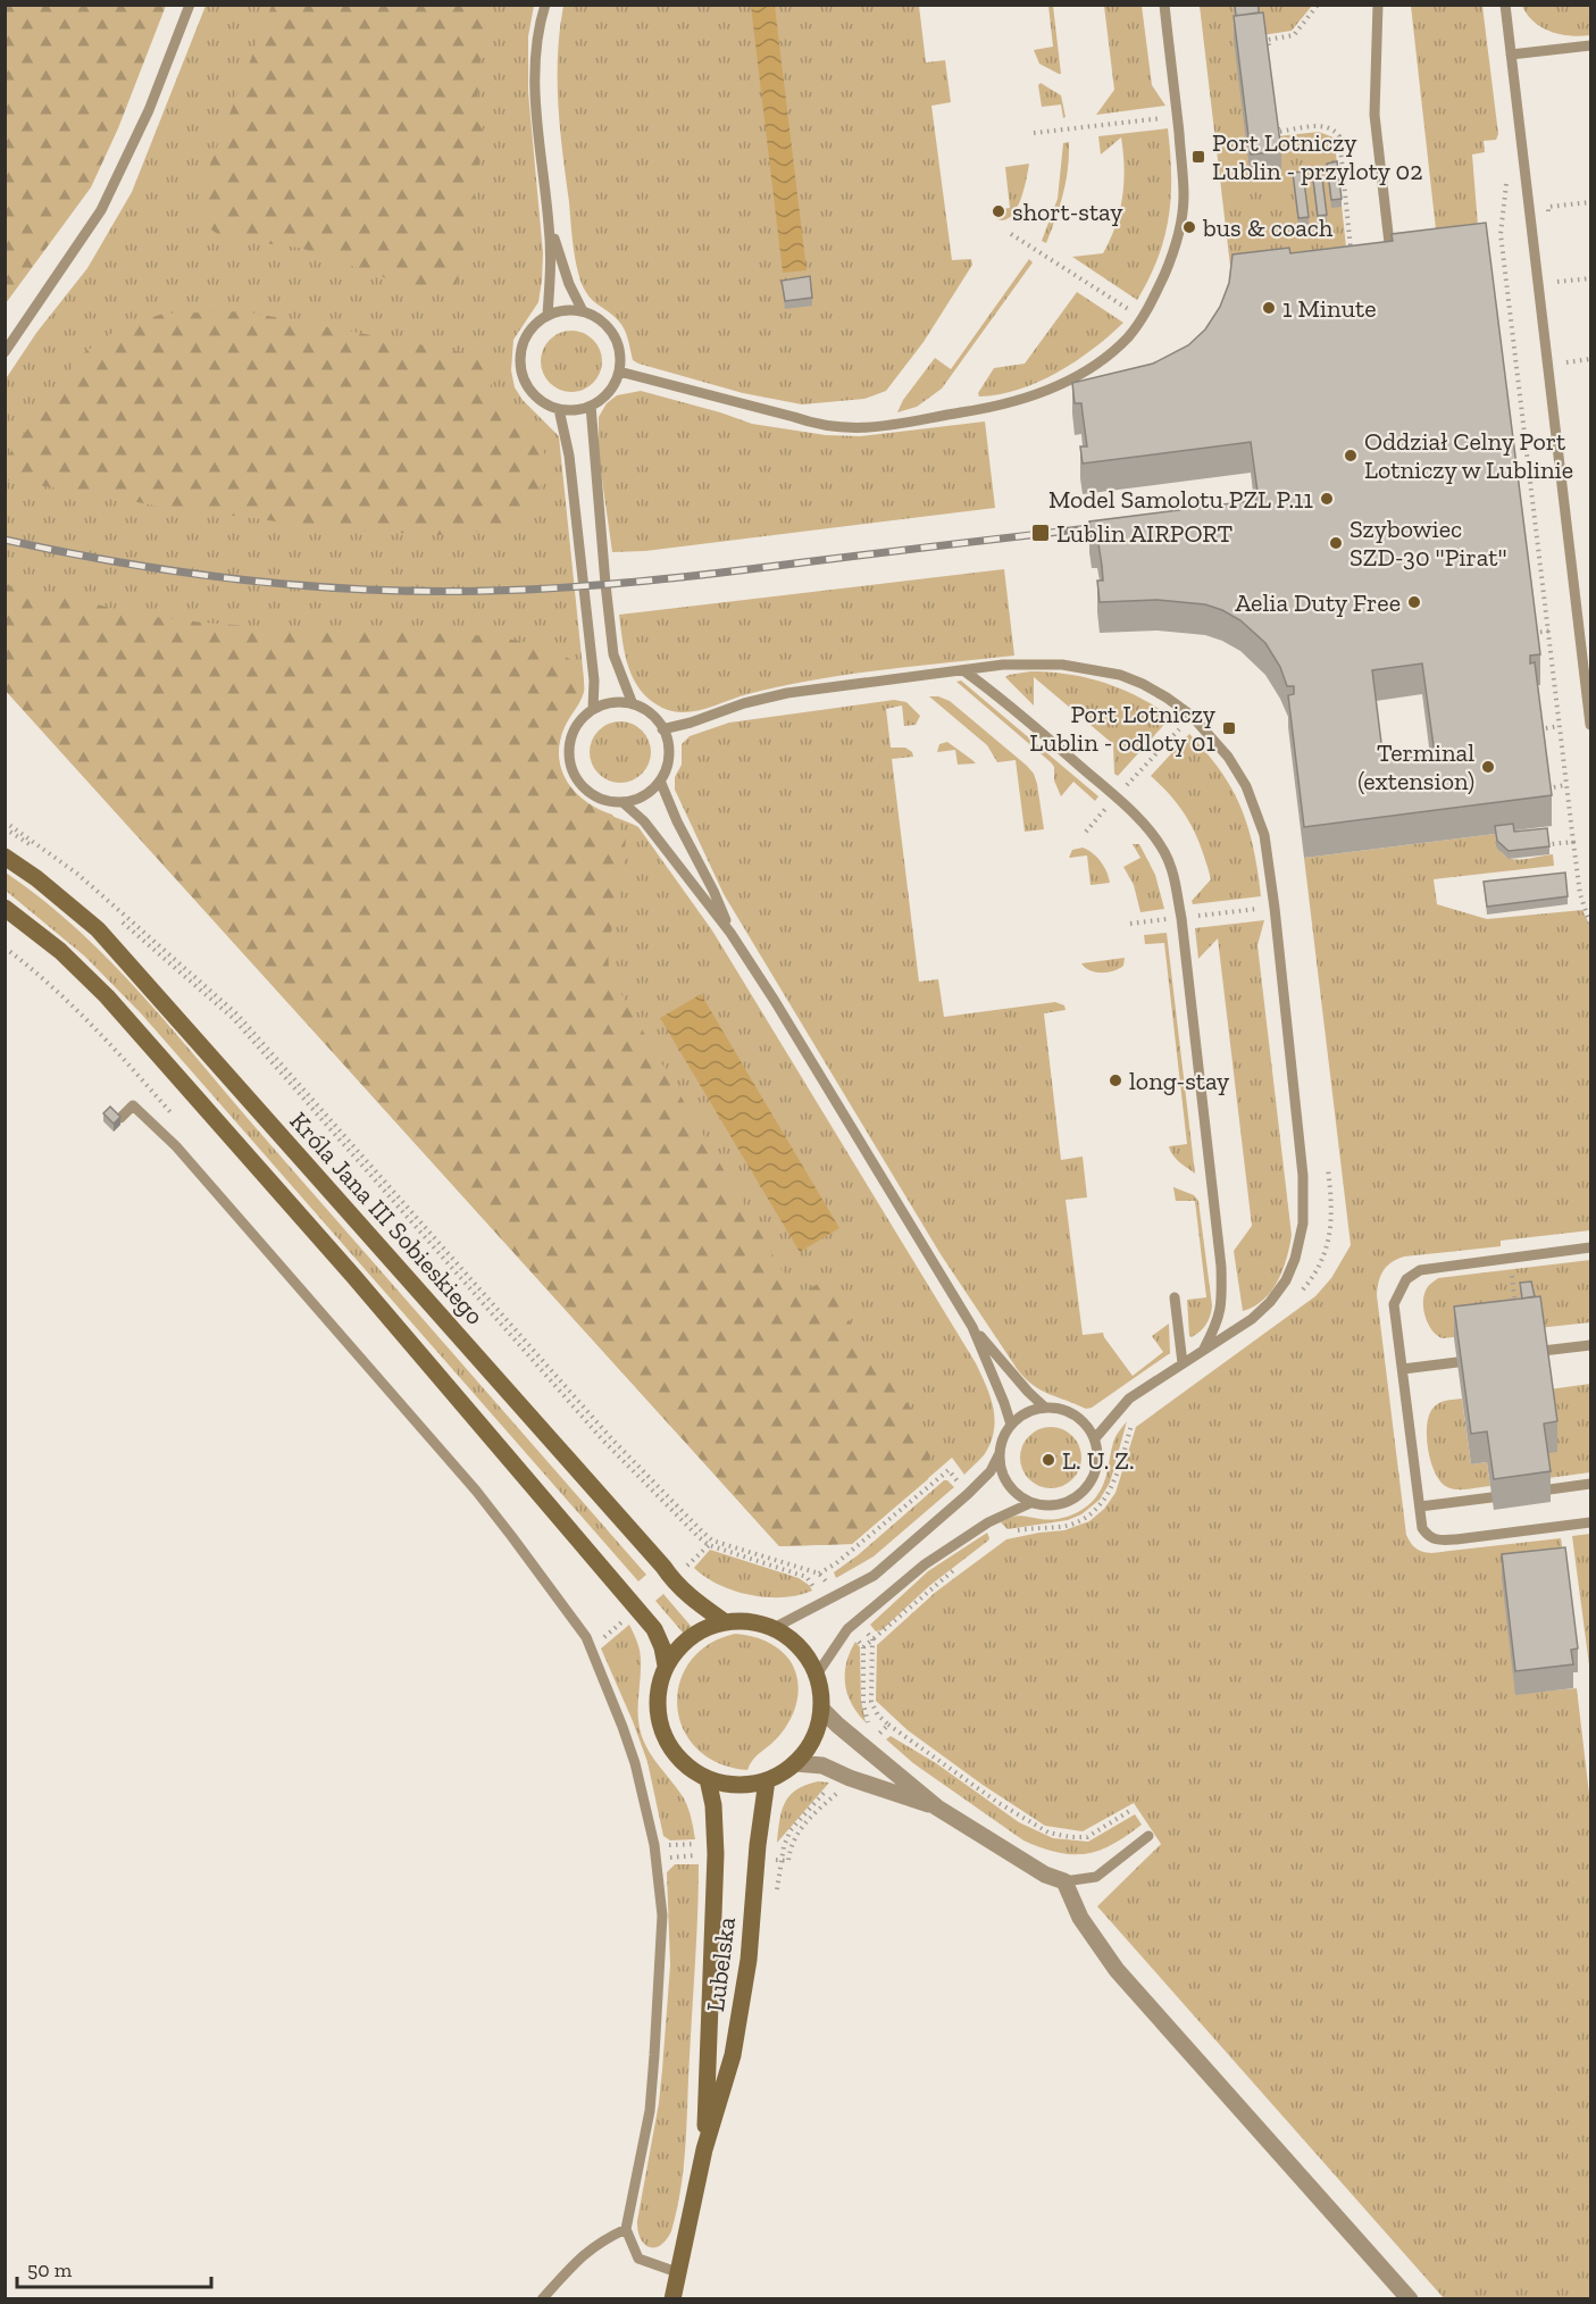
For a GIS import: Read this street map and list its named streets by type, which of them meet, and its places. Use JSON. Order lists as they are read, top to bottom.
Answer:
{
  "streets": {
    "main road": ["Króla Jana III Sobieskiego", "Lubelska"]
  },
  "crossings": [
    ["Króla Jana III Sobieskiego", "Lubelska"]
  ],
  "places": {
    "transit": ["Port Lotniczy Lublin - przyloty 02", "Lublin AIRPORT", "Port Lotniczy Lublin - odloty 01"],
    "other": [
      "short-stay",
      "bus & coach",
      "1 Minute",
      "Oddział Celny Port Lotniczy w Lublinie",
      "Model Samolotu PZL P.11",
      "Szybowiec SZD-30 \"Pirat\"",
      "Aelia Duty Free",
      "Terminal (extension)",
      "long-stay",
      "L. U. Z."
    ]
  },
  "scale_bar": "50 m"
}
